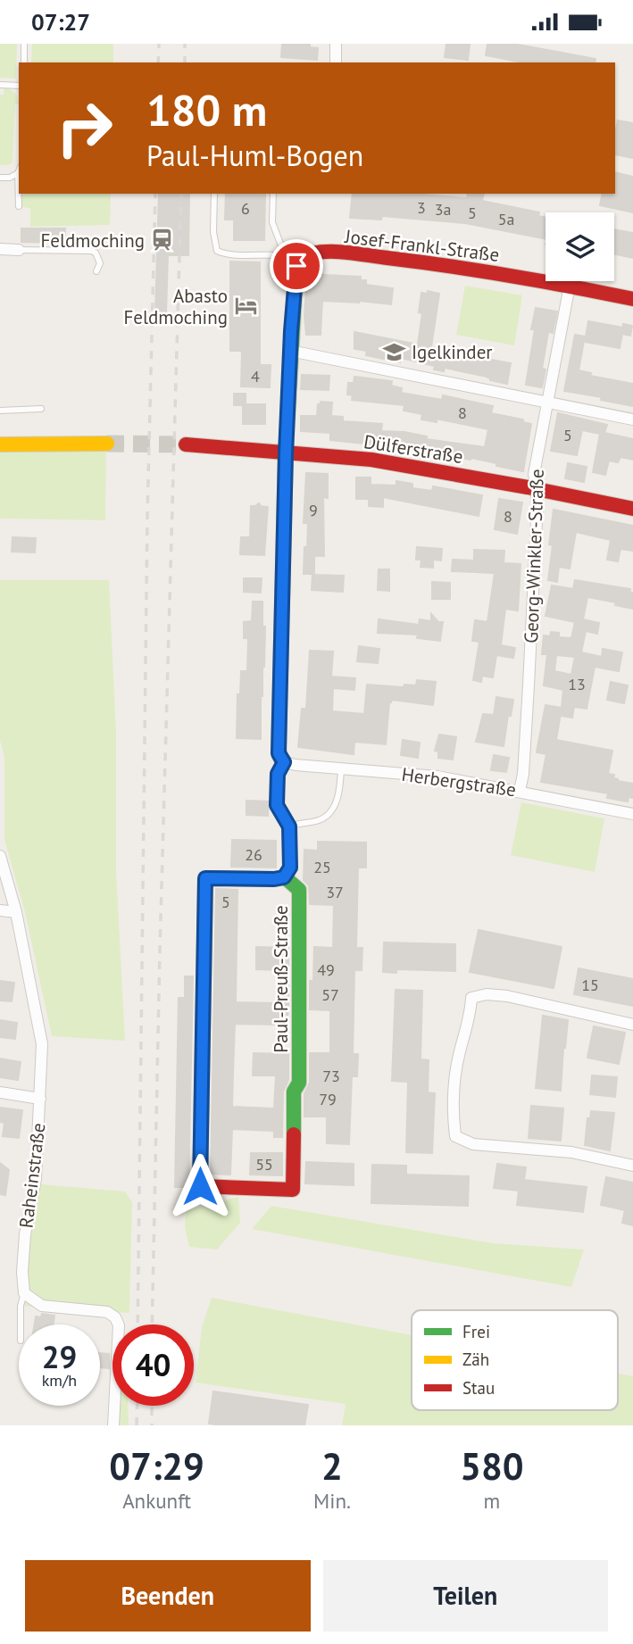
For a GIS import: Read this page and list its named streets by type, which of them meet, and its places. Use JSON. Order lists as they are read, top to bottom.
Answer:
{
  "streets": {
    "street": [
      "Josef-Frankl-Straße",
      "Dülferstraße",
      "Georg-Winkler-Straße",
      "Herbergstraße",
      "Paul-Preuß-Straße",
      "Raheinstraße"
    ]
  },
  "crossings": [
    ["Josef-Frankl-Straße", "Georg-Winkler-Straße"],
    ["Josef-Frankl-Straße", "Paul-Preuß-Straße"],
    ["Dülferstraße", "Georg-Winkler-Straße"],
    ["Dülferstraße", "Paul-Preuß-Straße"],
    ["Georg-Winkler-Straße", "Herbergstraße"],
    ["Herbergstraße", "Paul-Preuß-Straße"]
  ],
  "places": {
    "station": ["Feldmoching"],
    "hotel": ["Abasto Feldmoching"],
    "school or university": ["Igelkinder"]
  },
  "house_numbers": [
    "3",
    "6",
    "3a",
    "5",
    "5a",
    "4",
    "8",
    "5",
    "9",
    "8",
    "13",
    "26",
    "25",
    "37",
    "5",
    "49",
    "15",
    "57",
    "73",
    "79",
    "55"
  ],
  "legend": ["Frei", "Zäh", "Stau"],
  "page": {
    "status": "07:27",
    "turn": ["180 m", "Paul-Huml-Bogen"],
    "speed": "29 km/h",
    "limit": "40",
    "eta": [
      "07:29",
      "Ankunft",
      "2",
      "Min.",
      "580",
      "m"
    ],
    "buttons": ["Beenden", "Teilen"]
  }
}
